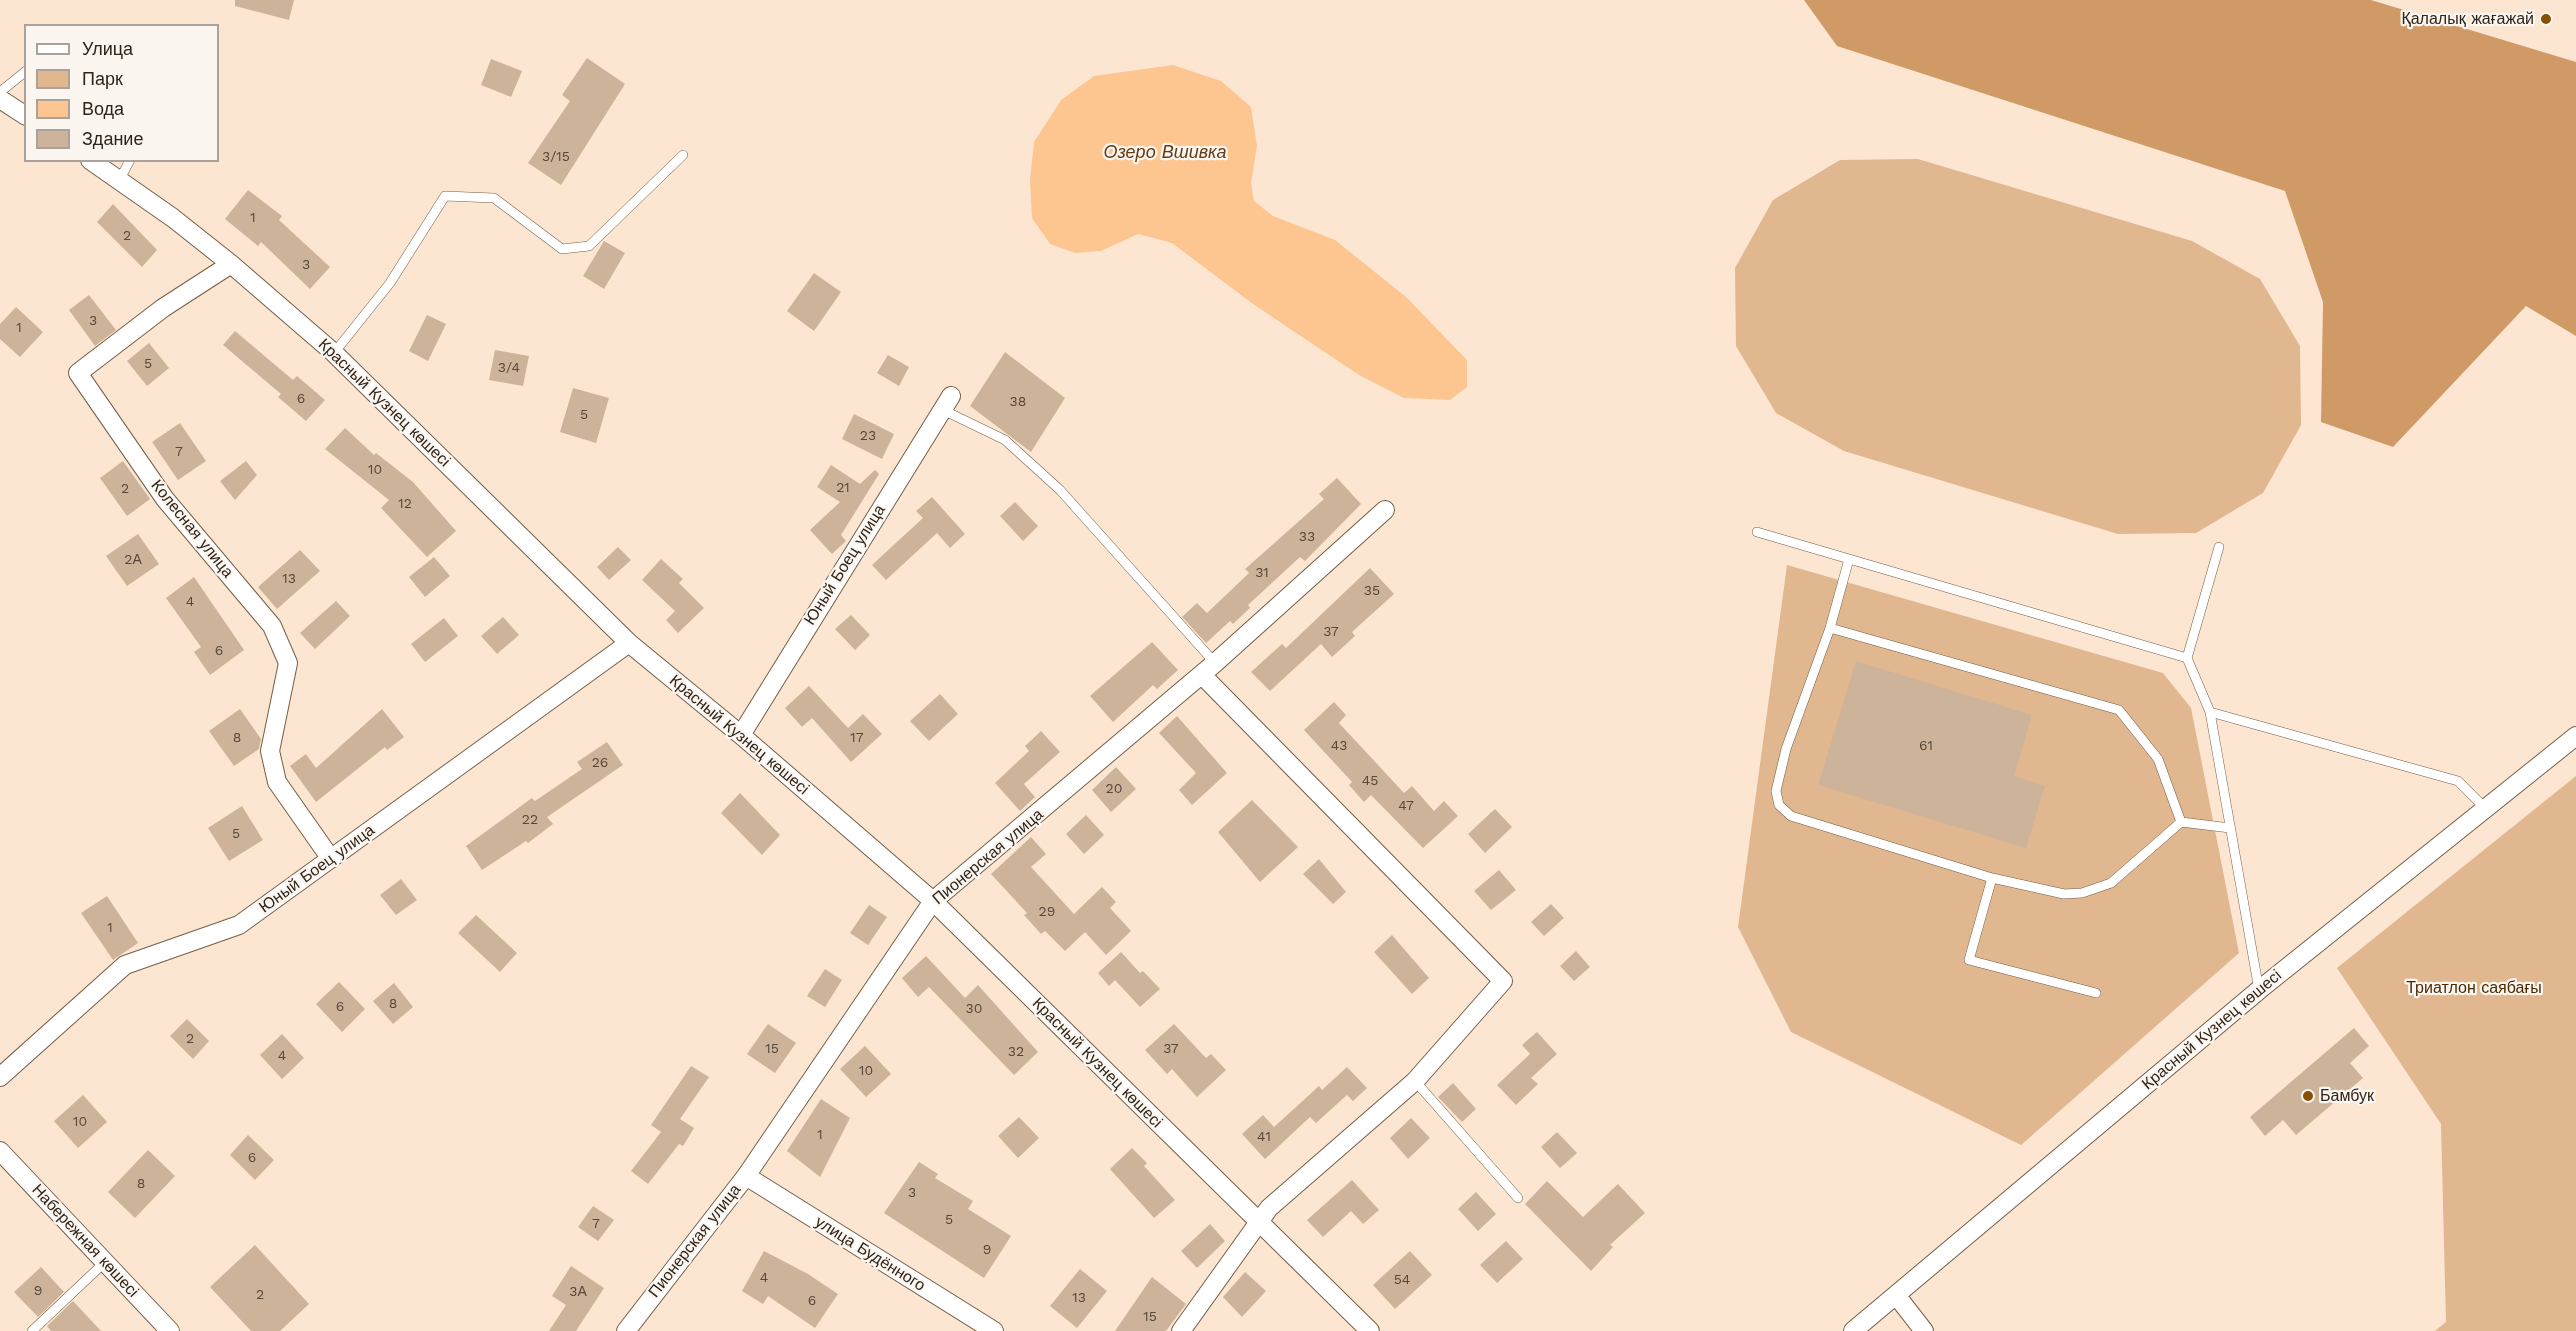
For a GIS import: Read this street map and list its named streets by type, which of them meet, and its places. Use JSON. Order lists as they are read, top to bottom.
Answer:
{
  "streets": {
    "street": [
      "Красный Кузнец көшесі",
      "Колесная улица",
      "Юный Боец улица",
      "Пионерская улица",
      "Набережная көшесі",
      "улица Будённого"
    ]
  },
  "crossings": [
    ["Красный Кузнец көшесі", "Колесная улица"],
    ["Красный Кузнец көшесі", "Юный Боец улица"],
    ["Красный Кузнец көшесі", "Пионерская улица"],
    ["Колесная улица", "Юный Боец улица"],
    ["Пионерская улица", "улица Будённого"]
  ],
  "water": ["Озеро Вшивка"],
  "parks": ["Триатлон саябағы"],
  "places": ["Қалалық жағажай", "Бамбук"],
  "house_numbers": [
    "3/15",
    "1",
    "2",
    "3",
    "3",
    "1",
    "5",
    "3/4",
    "6",
    "38",
    "5",
    "23",
    "7",
    "10",
    "21",
    "2",
    "12",
    "33",
    "2А",
    "31",
    "13",
    "35",
    "4",
    "37",
    "6",
    "8",
    "17",
    "43",
    "61",
    "26",
    "45",
    "20",
    "47",
    "22",
    "5",
    "29",
    "1",
    "8",
    "6",
    "30",
    "2",
    "15",
    "37",
    "32",
    "4",
    "10",
    "10",
    "1",
    "41",
    "6",
    "8",
    "3",
    "5",
    "7",
    "9",
    "4",
    "54",
    "9",
    "3А",
    "2",
    "13",
    "6",
    "15"
  ],
  "legend": [
    "Улица",
    "Парк",
    "Вода",
    "Здание"
  ]
}
